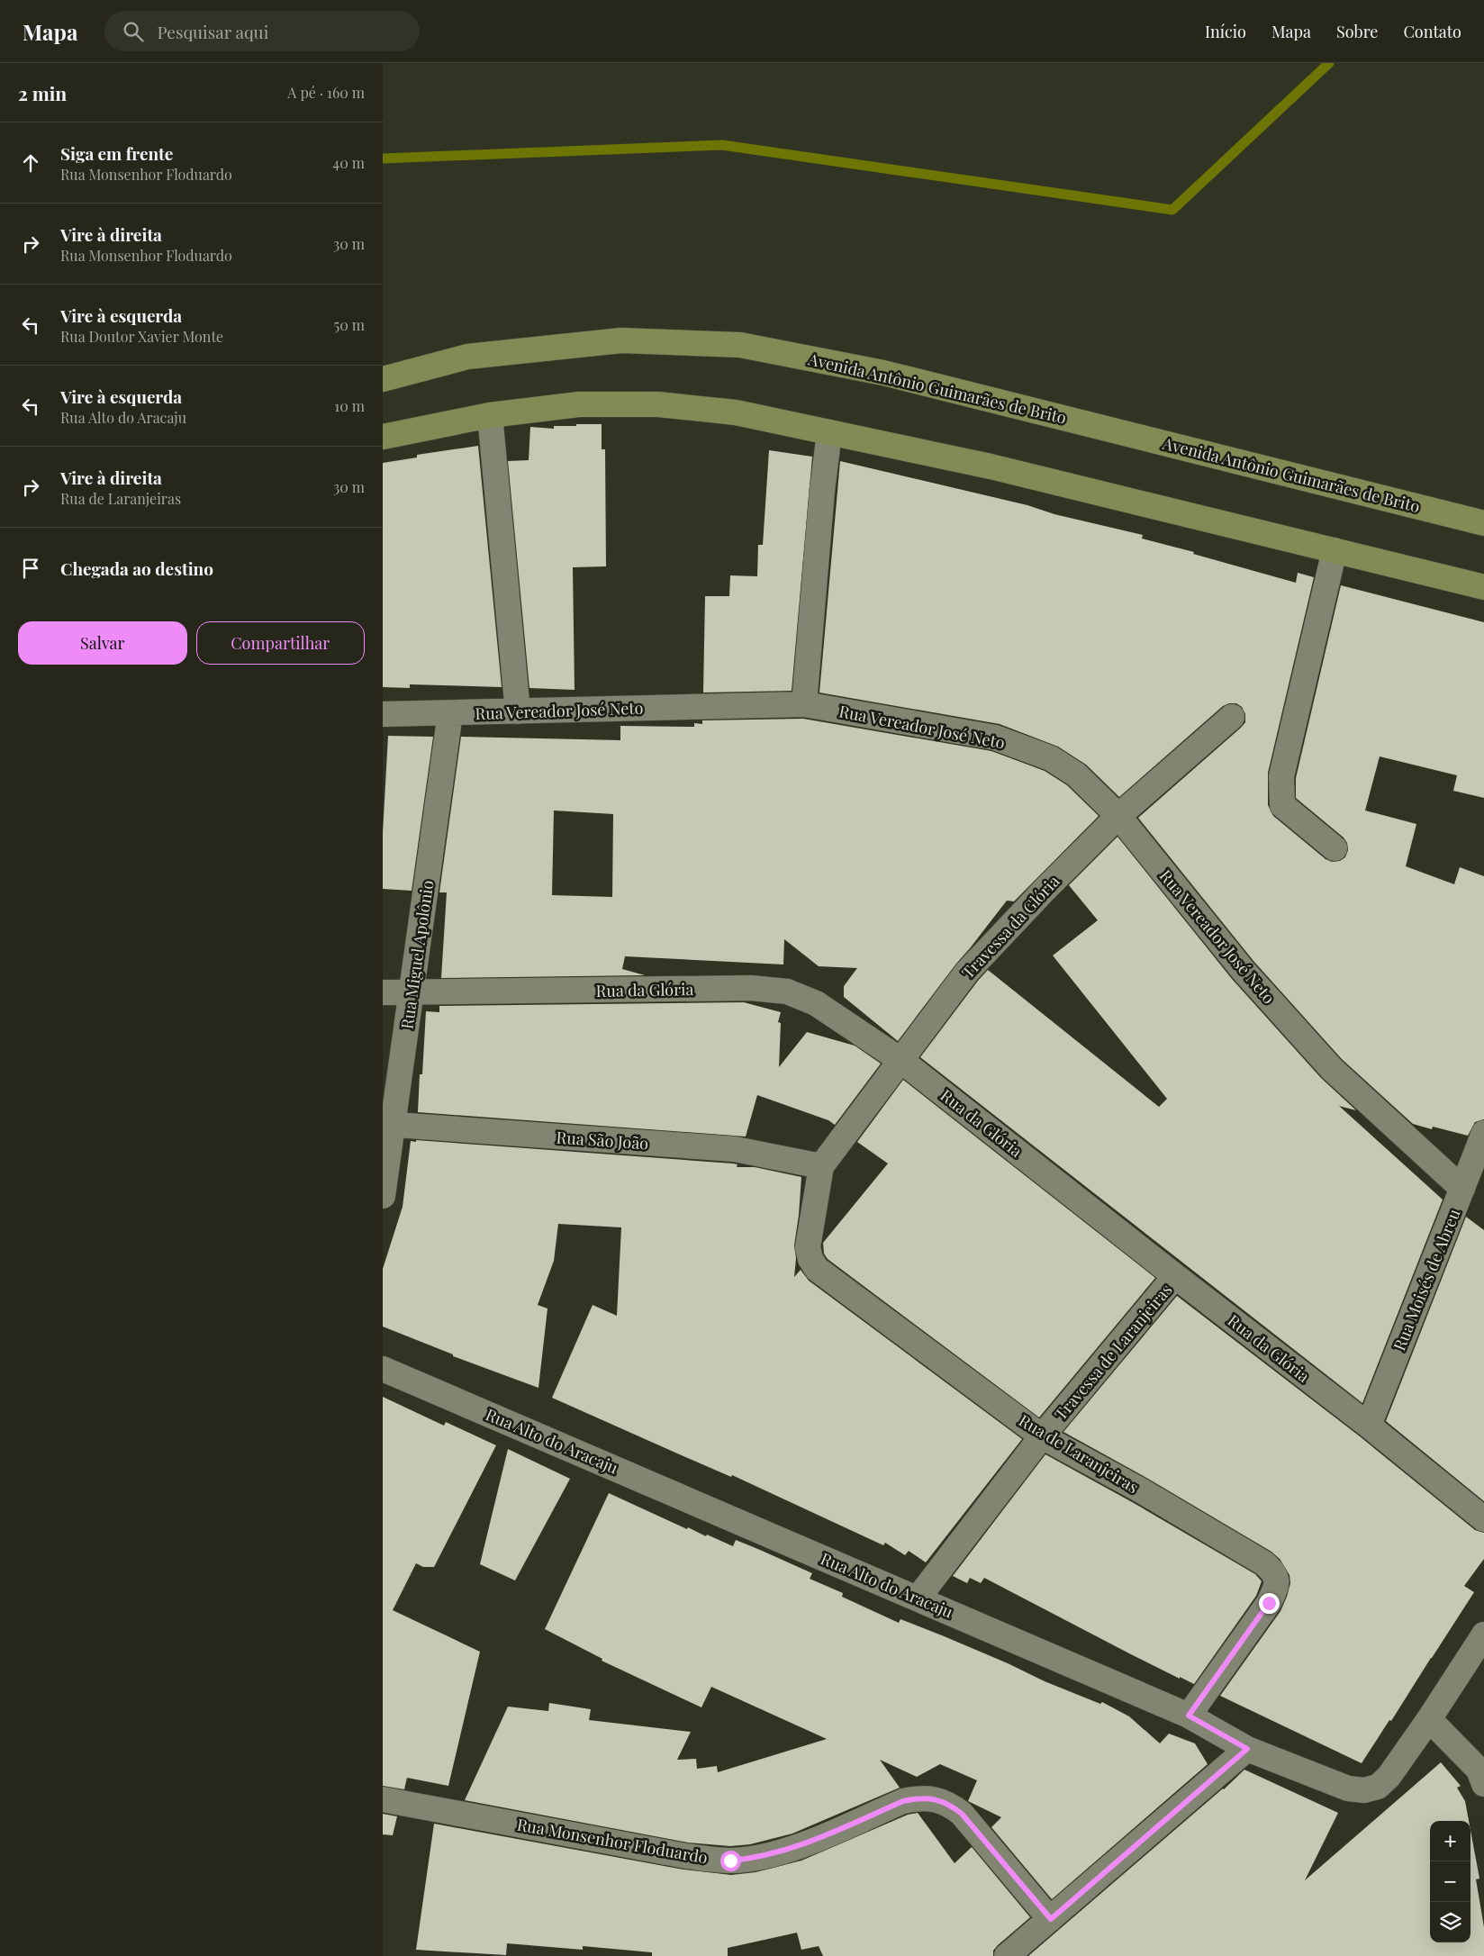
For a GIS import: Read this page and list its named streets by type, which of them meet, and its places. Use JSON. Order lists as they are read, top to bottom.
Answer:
{
  "streets": {
    "main road": ["Avenida Antônio Guimarães de Brito"],
    "street": [
      "Rua Vereador José Neto",
      "Travessa da Glória",
      "Rua Miguel Apolônio",
      "Rua da Glória",
      "Rua São João",
      "Rua Moisés de Abreu",
      "Travessa de Laranjeiras",
      "Rua Alto do Aracaju",
      "Rua de Laranjeiras",
      "Rua Monsenhor Floduardo"
    ]
  },
  "crossings": [
    ["Rua Vereador José Neto", "Travessa da Glória"],
    ["Rua Vereador José Neto", "Rua Miguel Apolônio"],
    ["Rua Vereador José Neto", "Rua Moisés de Abreu"],
    ["Travessa da Glória", "Rua da Glória"],
    ["Travessa da Glória", "Rua São João"],
    ["Travessa da Glória", "Rua de Laranjeiras"],
    ["Rua Miguel Apolônio", "Rua da Glória"],
    ["Rua Miguel Apolônio", "Rua São João"],
    ["Rua da Glória", "Rua Moisés de Abreu"],
    ["Rua da Glória", "Travessa de Laranjeiras"],
    ["Rua São João", "Rua de Laranjeiras"],
    ["Travessa de Laranjeiras", "Rua Alto do Aracaju"],
    ["Travessa de Laranjeiras", "Rua de Laranjeiras"],
    ["Rua Alto do Aracaju", "Rua de Laranjeiras"]
  ],
  "page": {
    "header": "Mapa",
    "search": "Pesquisar aqui",
    "nav": [
      "Início",
      "Mapa",
      "Sobre",
      "Contato"
    ],
    "heading": ["2 min", "A pé · 160 m"],
    "list": [
      ["Siga em frente", "Rua Monsenhor Floduardo", "40 m"],
      ["Vire à direita", "Rua Monsenhor Floduardo", "30 m"],
      ["Vire à esquerda", "Rua Doutor Xavier Monte", "50 m"],
      ["Vire à esquerda", "Rua Alto do Aracaju", "10 m"],
      ["Vire à direita", "Rua de Laranjeiras", "30 m"],
      "Chegada ao destino"
    ],
    "buttons": ["Salvar", "Compartilhar"],
    "map_buttons": ["+", "−"]
  }
}
